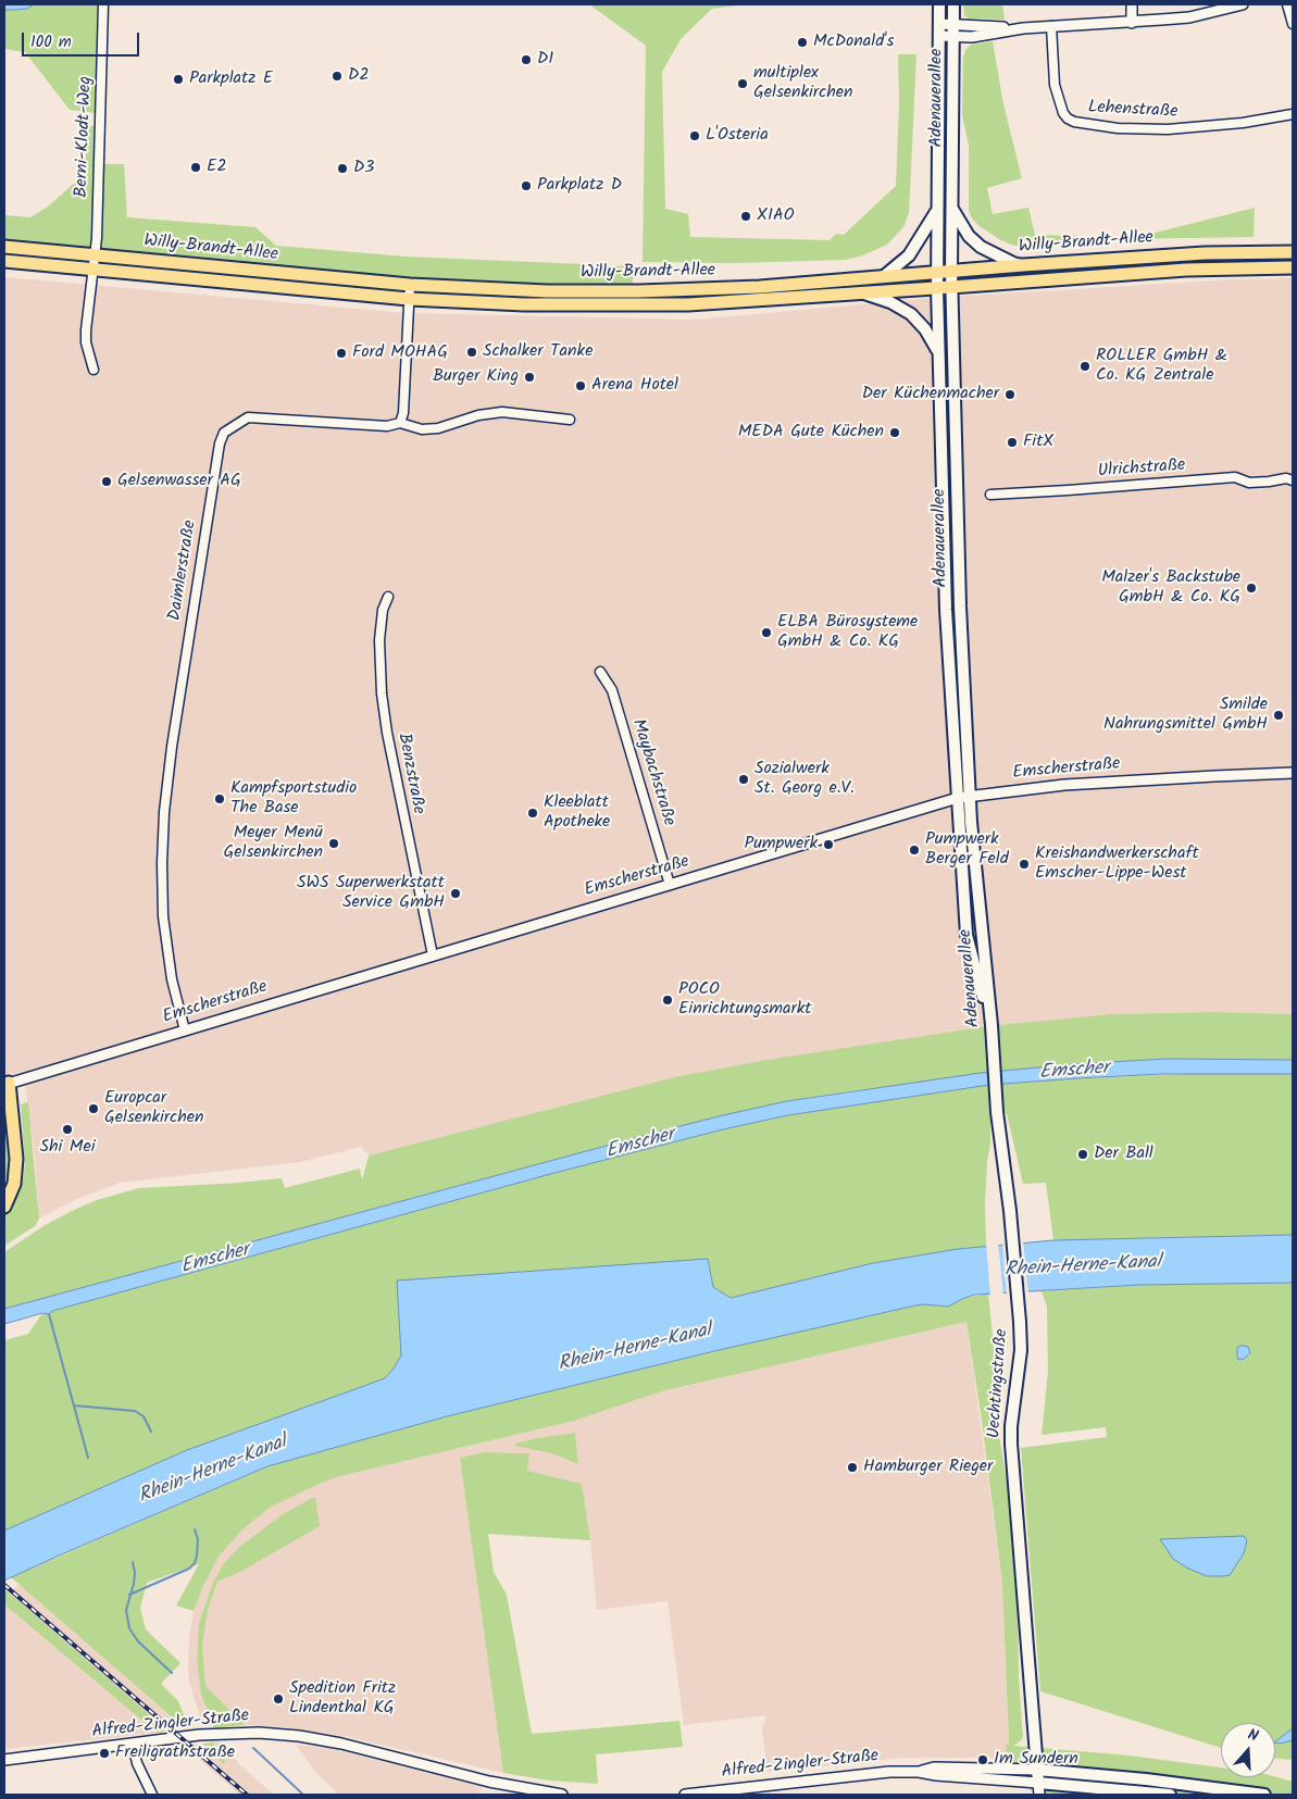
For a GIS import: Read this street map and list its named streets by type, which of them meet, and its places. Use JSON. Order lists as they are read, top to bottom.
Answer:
{
  "streets": {
    "main road": ["Adenauerallee", "Willy-Brandt-Allee", "Uechtingstraße"],
    "street": [
      "Lehenstraße",
      "Berni-Klodt-Weg",
      "Ulrichstraße",
      "Daimlerstraße",
      "Emscherstraße",
      "Maybachstraße",
      "Benzstraße",
      "Alfred-Zingler-Straße"
    ]
  },
  "crossings": [
    ["Adenauerallee", "Willy-Brandt-Allee"],
    ["Adenauerallee", "Emscherstraße"],
    ["Adenauerallee", "Uechtingstraße"],
    ["Berni-Klodt-Weg", "Willy-Brandt-Allee"],
    ["Daimlerstraße", "Emscherstraße"],
    ["Emscherstraße", "Maybachstraße"],
    ["Emscherstraße", "Benzstraße"],
    ["Uechtingstraße", "Alfred-Zingler-Straße"]
  ],
  "water": ["Emscher", "Rhein-Herne-Kanal"],
  "places": [
    "McDonald's",
    "D1",
    "D2",
    "Parkplatz E",
    "multiplex Gelsenkirchen",
    "L'Osteria",
    "E2",
    "D3",
    "Parkplatz D",
    "XIAO",
    "Schalker Tanke",
    "Ford MOHAG",
    "ROLLER GmbH & Co. KG Zentrale",
    "Burger King",
    "Arena Hotel",
    "Der Küchenmacher",
    "MEDA Gute Küchen",
    "FitX",
    "Gelsenwasser AG",
    "Malzer's Backstube GmbH & Co. KG",
    "ELBA Bürosysteme GmbH & Co. KG",
    "Smilde Nahrungsmittel GmbH",
    "Sozialwerk St. Georg e.V.",
    "Kampfsportstudio The Base",
    "Kleeblatt Apotheke",
    "Meyer Menü Gelsenkirchen",
    "Pumpwerk",
    "Pumpwerk Berger Feld",
    "Kreishandwerkerschaft Emscher-Lippe-West",
    "SWS Superwerkstatt Service GmbH",
    "POCO Einrichtungsmarkt",
    "Europcar Gelsenkirchen",
    "Shi Mei",
    "Der Ball",
    "Hamburger Rieger",
    "Spedition Fritz Lindenthal KG",
    "Freiligrathstraße",
    "Im Sundern"
  ],
  "scale_bar": "100 m",
  "north": "top"
}
